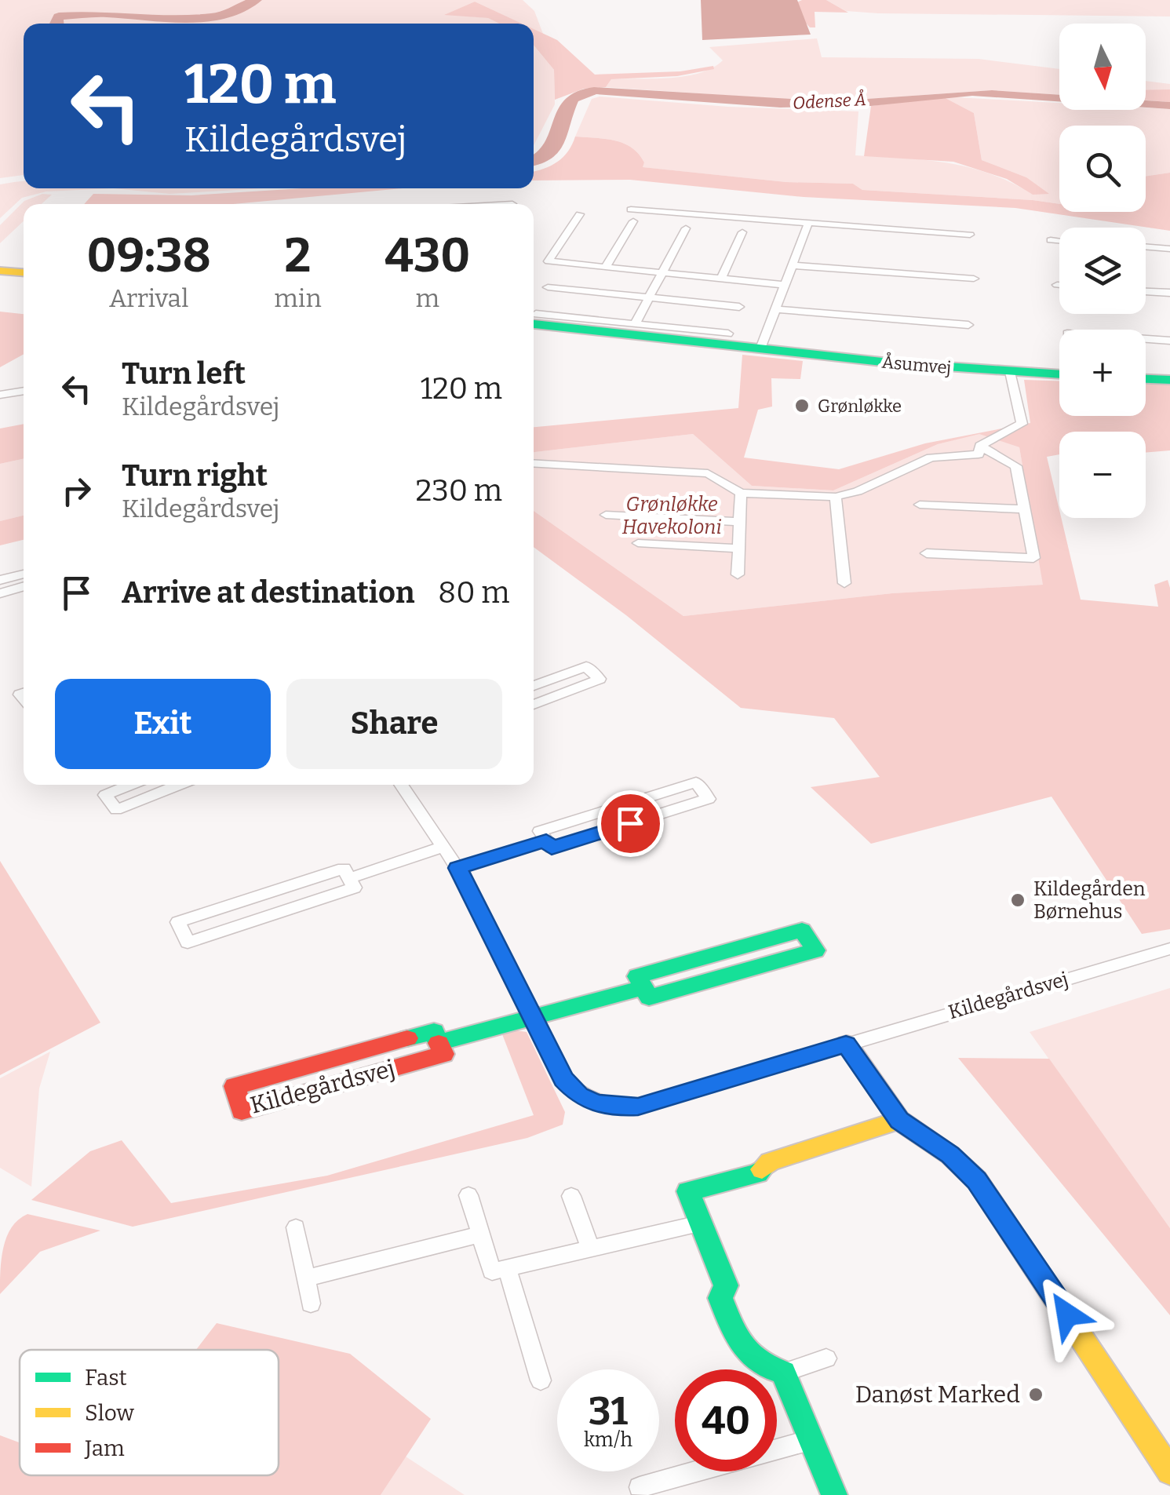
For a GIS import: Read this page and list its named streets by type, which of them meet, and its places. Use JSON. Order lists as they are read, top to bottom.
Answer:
{
  "streets": {
    "street": ["Åsumvej", "Kildegårdsvej"]
  },
  "water": ["Odense Å"],
  "parks": ["Grønløkke Havekoloni"],
  "places": ["Grønløkke", "Kildegården Børnehus", "Danøst Marked"],
  "legend": ["Fast", "Slow", "Jam"],
  "north": "bottom",
  "page": {
    "map_buttons": ["+", "−"],
    "turn": ["120 m", "Kildegårdsvej"],
    "eta": [
      "09:38",
      "Arrival",
      "2",
      "min",
      "430",
      "m"
    ],
    "list": [
      {
        "name": "Turn left",
        "note": "Kildegårdsvej",
        "value": "120 m"
      },
      {
        "name": "Turn right",
        "note": "Kildegårdsvej",
        "value": "230 m"
      },
      {
        "name": "Arrive at destination",
        "value": "80 m"
      }
    ],
    "buttons": ["Exit", "Share"],
    "speed": "31 km/h",
    "limit": "40"
  }
}
